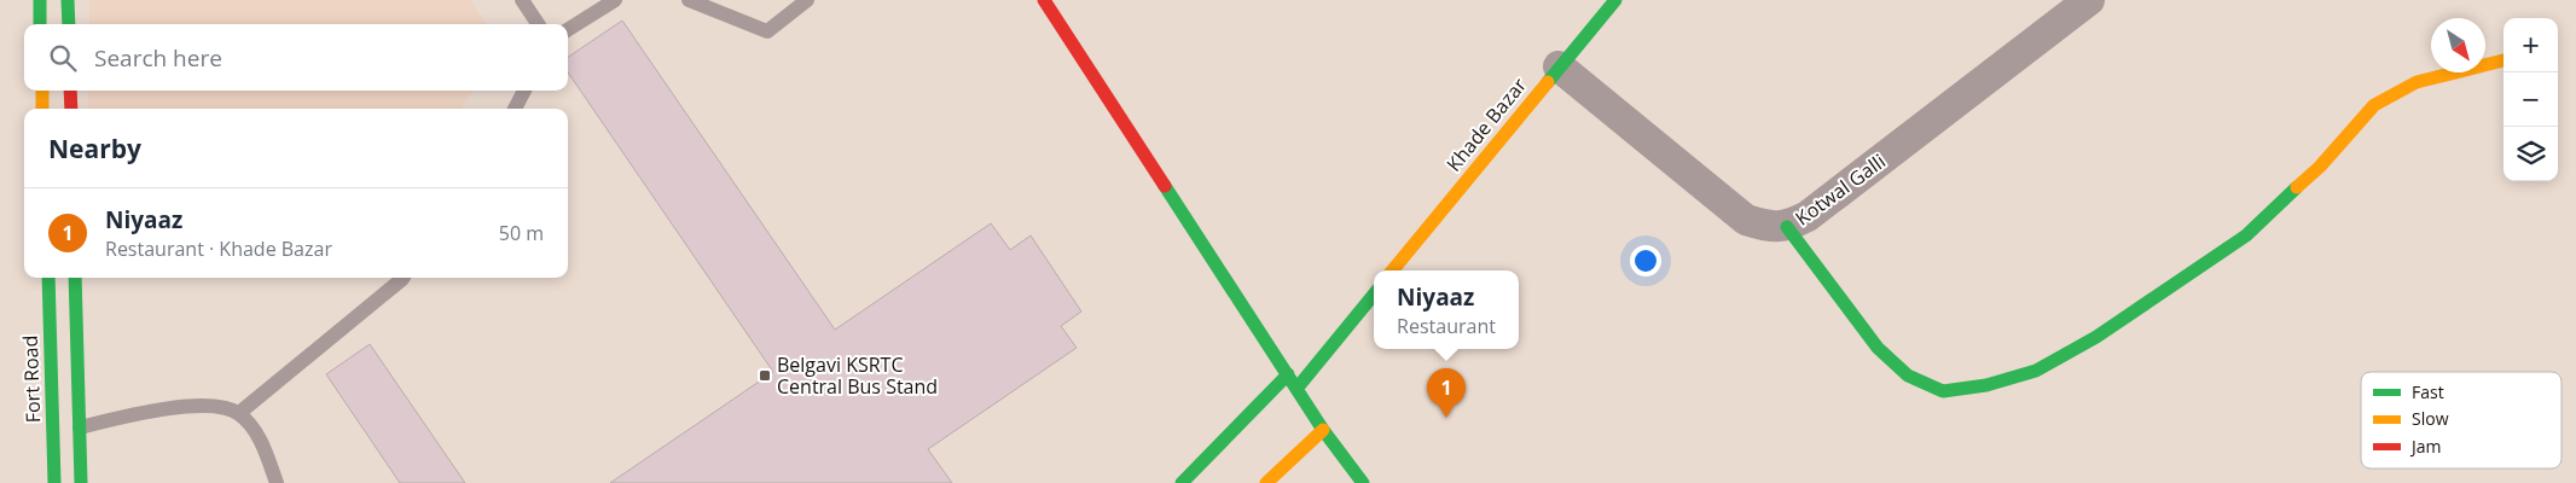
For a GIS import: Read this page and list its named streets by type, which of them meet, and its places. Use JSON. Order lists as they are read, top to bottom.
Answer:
{
  "streets": {
    "main road": ["Khade Bazar", "Fort Road"],
    "street": ["Kotwal Galli"]
  },
  "crossings": [
    ["Khade Bazar", "Kotwal Galli"]
  ],
  "places": {
    "transit": ["Belgavi KSRTC Central Bus Stand"]
  },
  "legend": ["Fast", "Slow", "Jam"],
  "north": "bottom right",
  "page": {
    "map_buttons": ["+", "−"],
    "search": "Search here",
    "heading": "Nearby",
    "list": [
      {
        "mark": "1",
        "name": "Niyaaz",
        "note": "Restaurant · Khade Bazar",
        "value": "50 m"
      }
    ],
    "popup": ["Niyaaz", "Restaurant"],
    "pins": "1"
  }
}
